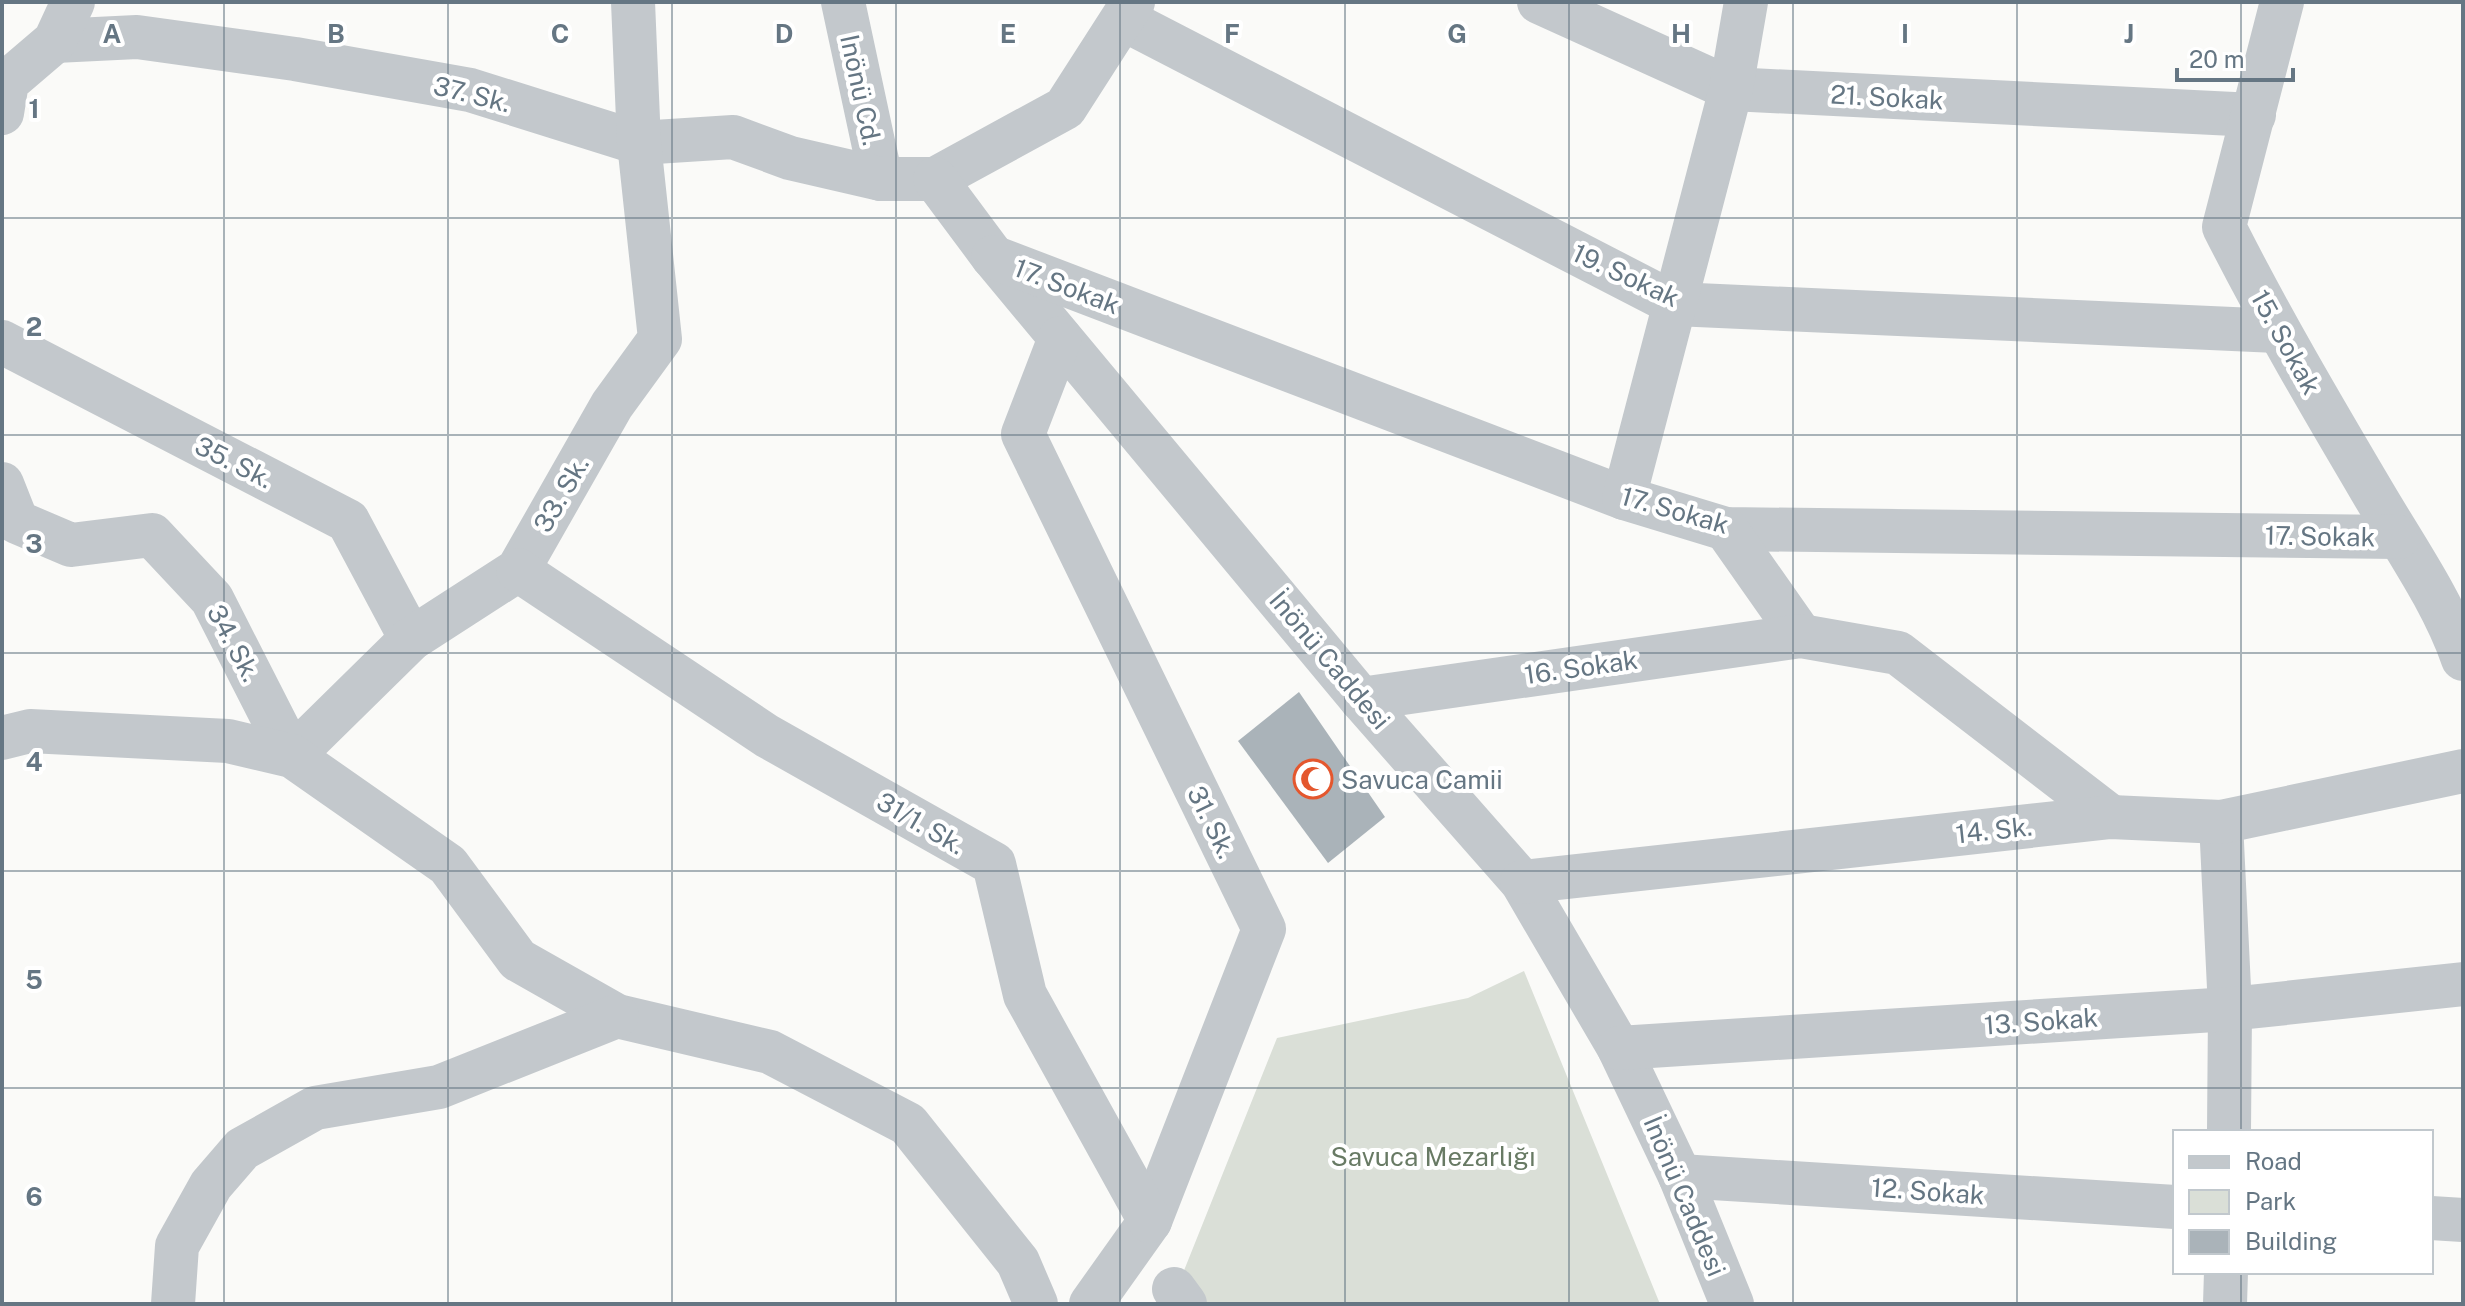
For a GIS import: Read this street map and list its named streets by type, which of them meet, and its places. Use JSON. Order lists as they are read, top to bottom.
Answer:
{
  "streets": {
    "street": [
      "Inönü Cd.",
      "37. Sk.",
      "21. Sokak",
      "19. Sokak",
      "17. Sokak",
      "15. Sokak",
      "35. Sk.",
      "33. Sk.",
      "34. Sk.",
      "İnönü Caddesi",
      "16. Sokak",
      "31. Sk.",
      "31/1. Sk.",
      "14. Sk.",
      "13. Sokak",
      "12. Sokak"
    ]
  },
  "crossings": [
    ["Inönü Cd.", "37. Sk."],
    ["37. Sk.", "33. Sk."],
    ["37. Sk.", "İnönü Caddesi"],
    ["21. Sokak", "15. Sokak"],
    ["19. Sokak", "15. Sokak"],
    ["17. Sokak", "15. Sokak"],
    ["17. Sokak", "İnönü Caddesi"],
    ["35. Sk.", "33. Sk."],
    ["33. Sk.", "34. Sk."],
    ["33. Sk.", "31/1. Sk."],
    ["İnönü Caddesi", "16. Sokak"],
    ["İnönü Caddesi", "31. Sk."],
    ["İnönü Caddesi", "14. Sk."],
    ["İnönü Caddesi", "13. Sokak"],
    ["İnönü Caddesi", "12. Sokak"],
    ["16. Sokak", "14. Sk."],
    ["31. Sk.", "31/1. Sk."]
  ],
  "parks": ["Savuca Mezarlığı"],
  "places": {
    "mosque": ["Savuca Camii"]
  },
  "legend": ["Road", "Park", "Building"],
  "scale_bar": "20 m",
  "grid": {
    "columns": [
      "A",
      "B",
      "C",
      "D",
      "E",
      "F",
      "G",
      "H",
      "I",
      "J"
    ],
    "rows": [
      "1",
      "2",
      "3",
      "4",
      "5",
      "6"
    ]
  }
}
